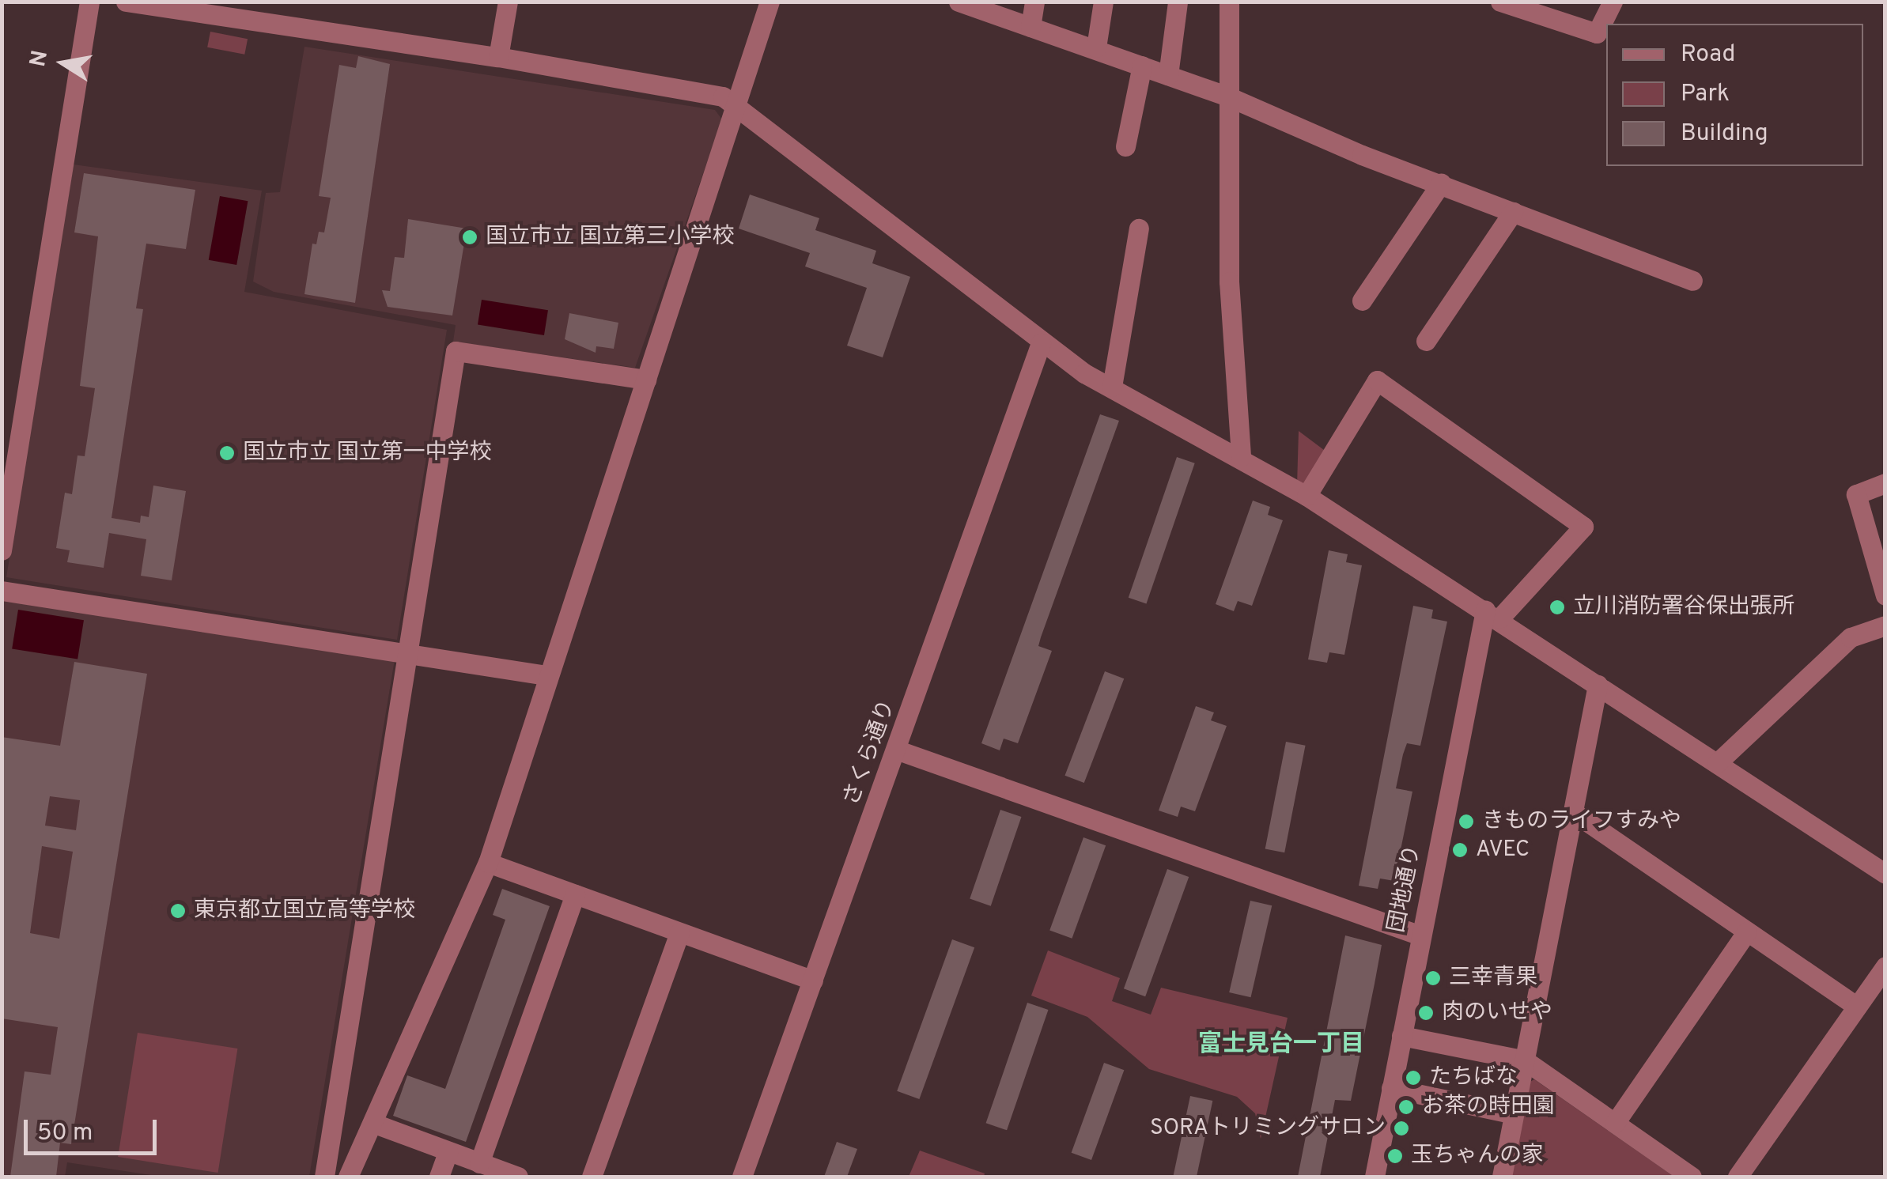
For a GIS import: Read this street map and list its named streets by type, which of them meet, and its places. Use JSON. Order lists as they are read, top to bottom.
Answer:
{
  "streets": {
    "street": ["さくら通り", "団地通り"]
  },
  "districts": ["富士見台一丁目"],
  "places": [
    "国立市立 国立第三小学校",
    "国立市立 国立第一中学校",
    "立川消防署谷保出張所",
    "きものライフすみや",
    "AVEC",
    "東京都立国立高等学校",
    "三幸青果",
    "肉のいせや",
    "たちばな",
    "お茶の時田園",
    "SORAトリミングサロン",
    "玉ちゃんの家"
  ],
  "legend": ["Road", "Park", "Building"],
  "scale_bar": "50 m",
  "north": "left"
}
